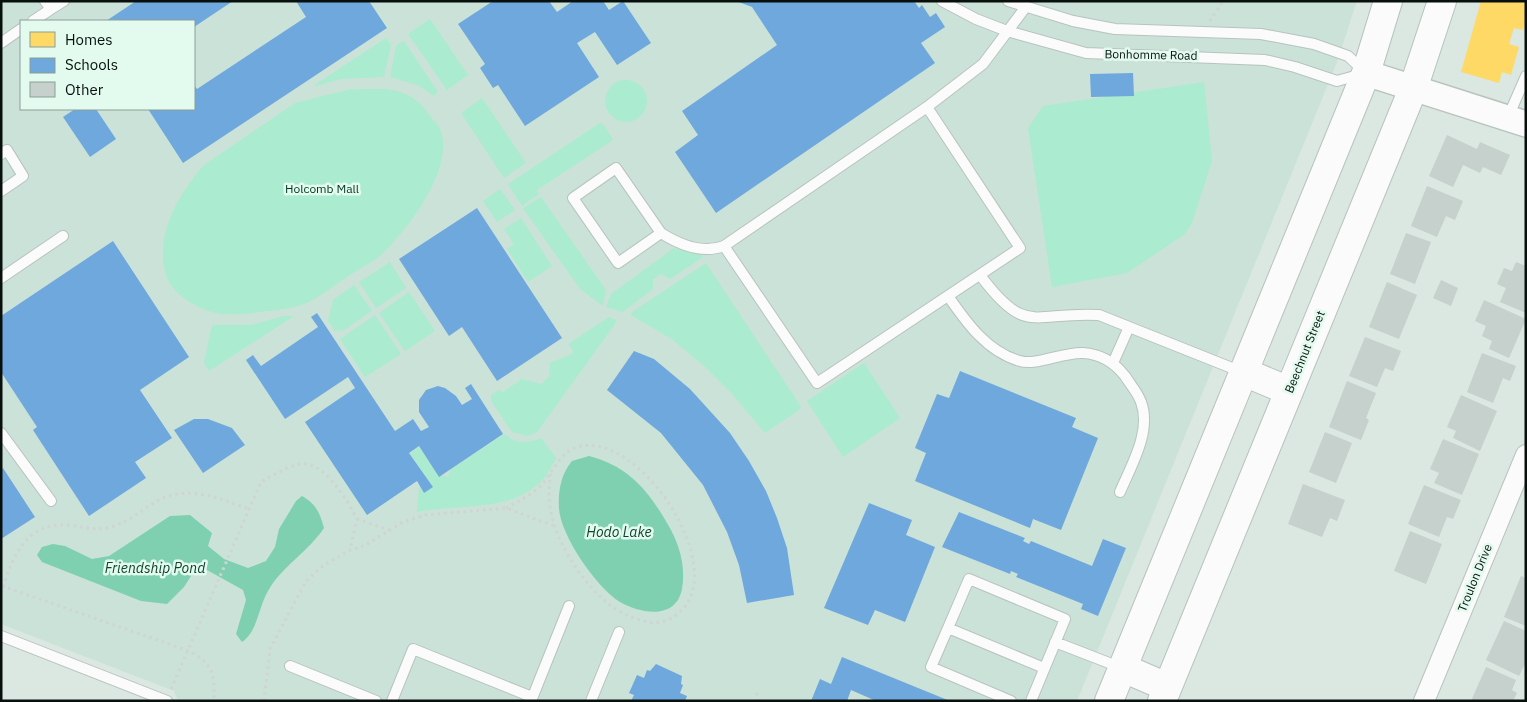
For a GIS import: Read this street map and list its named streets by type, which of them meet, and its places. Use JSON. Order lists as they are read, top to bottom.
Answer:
{
  "streets": {
    "main road": ["Beechnut Street"],
    "street": ["Bonhomme Road", "Troulon Drive"]
  },
  "crossings": [
    ["Bonhomme Road", "Beechnut Street"]
  ],
  "water": ["Hodo Lake", "Friendship Pond"],
  "parks": ["Holcomb Mall"],
  "legend": ["Homes", "Schools", "Other"]
}
